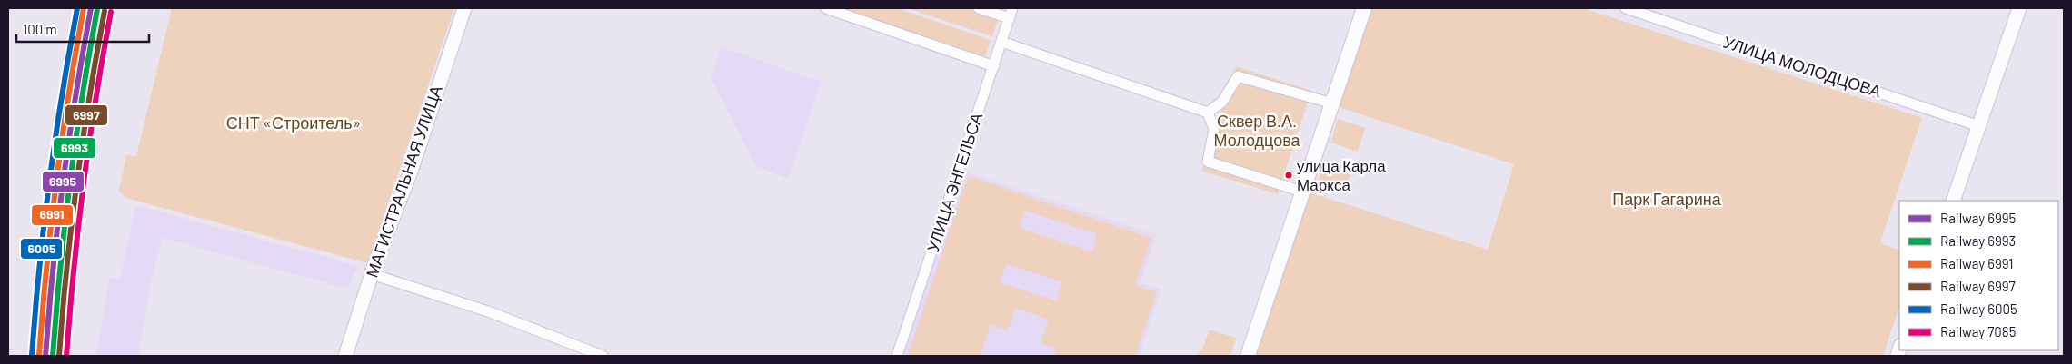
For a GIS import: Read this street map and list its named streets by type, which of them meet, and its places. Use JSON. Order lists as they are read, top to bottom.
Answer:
{
  "streets": {
    "street": ["УЛИЦА МОЛОДЦОВА", "МАГИСТРАЛЬНАЯ УЛИЦА", "УЛИЦА ЭНГЕЛЬСА"]
  },
  "parks": ["Сквер В.А. Молодцова", "СНТ «Строитель»", "Парк Гагарина"],
  "places": ["улица Карла Маркса"],
  "lines": [
    "rail line 6995",
    "rail line 6991",
    "rail line 6005",
    "rail line 6993",
    "rail line 6997",
    "rail line 7085"
  ],
  "legend": [
    "Railway 6995",
    "Railway 6993",
    "Railway 6991",
    "Railway 6997",
    "Railway 6005",
    "Railway 7085"
  ],
  "scale_bar": "100 m"
}
